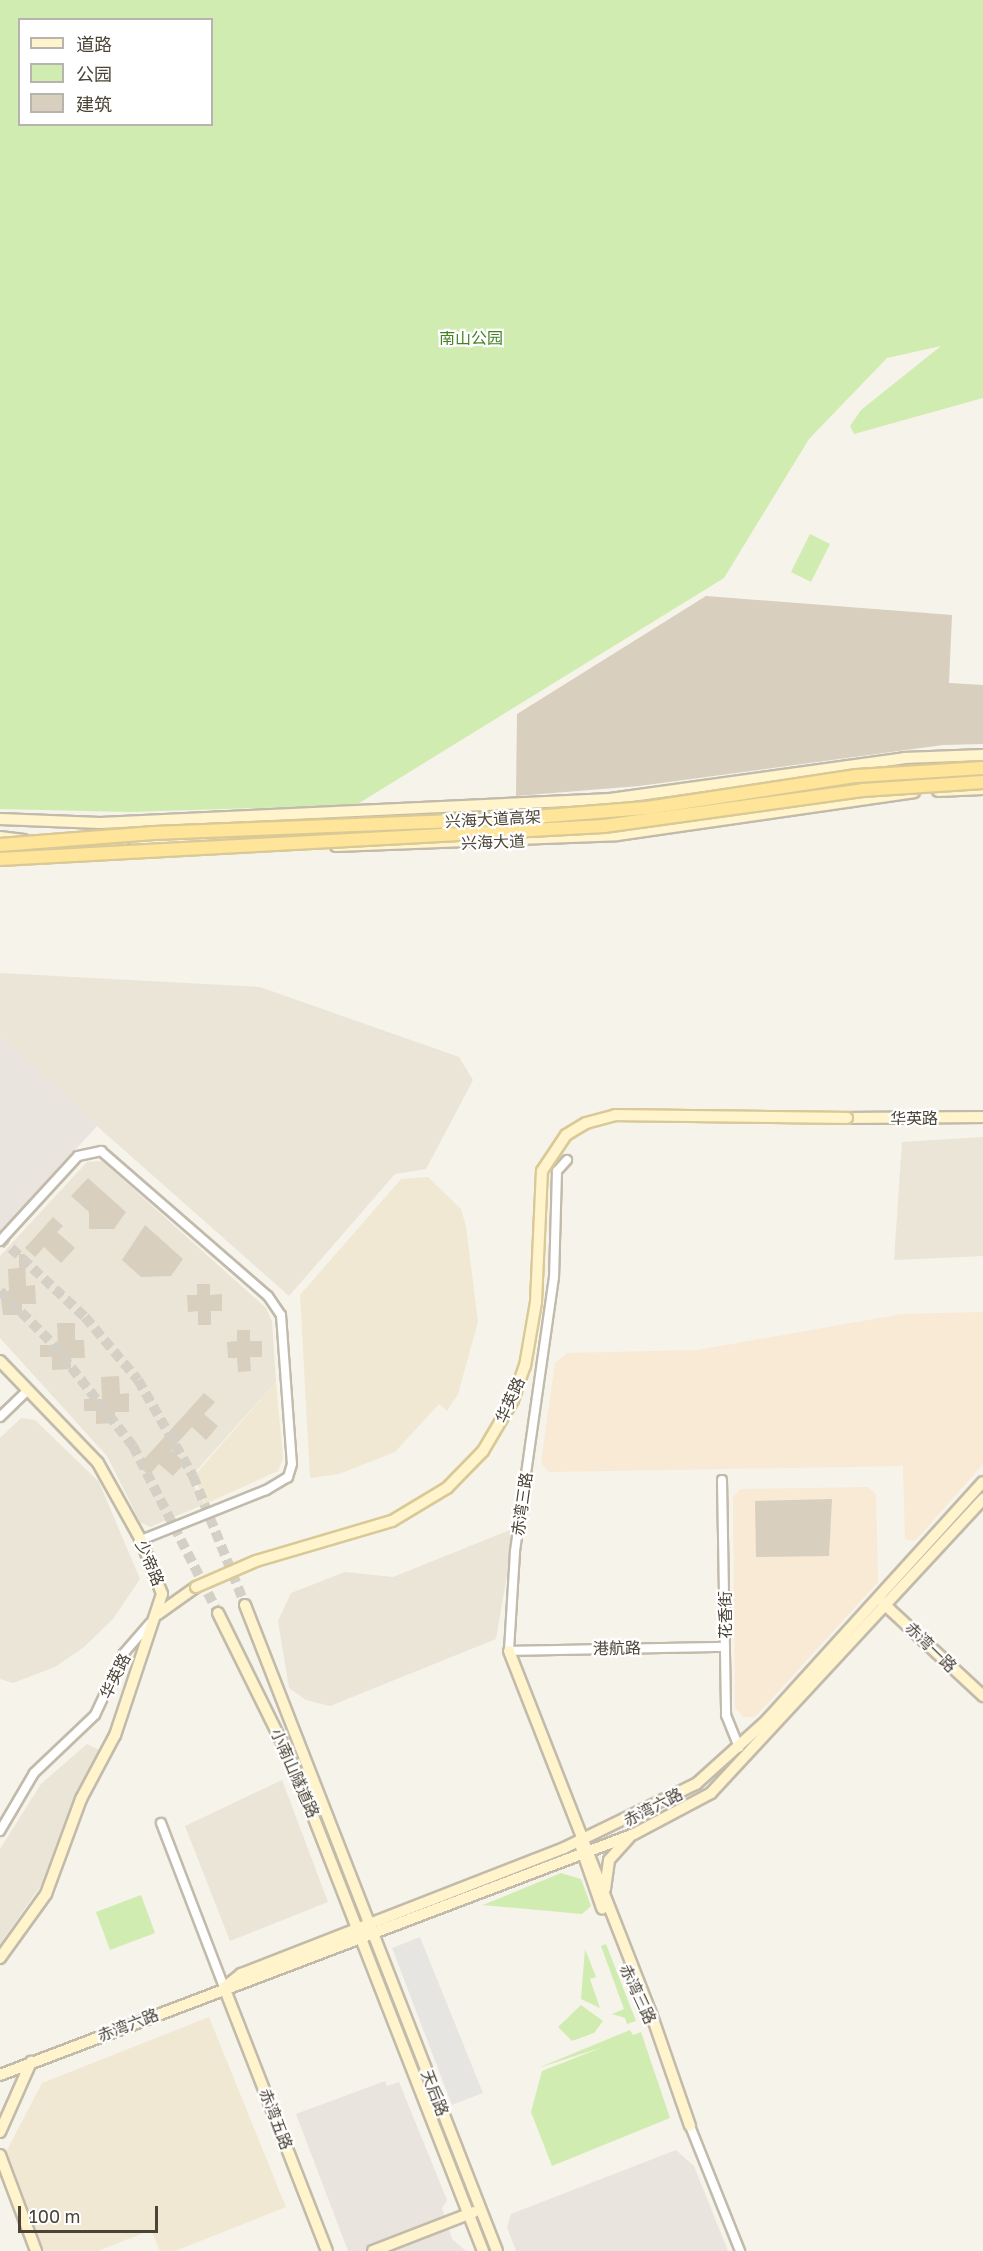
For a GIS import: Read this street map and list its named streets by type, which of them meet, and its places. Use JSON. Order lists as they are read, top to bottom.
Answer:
{
  "streets": {
    "main road": ["兴海大道高架"],
    "street": [
      "兴海大道",
      "华英路",
      "赤湾三路",
      "少帝路",
      "花香街",
      "赤湾一路",
      "港航路",
      "小南山隧道路",
      "赤湾六路",
      "天后路",
      "赤湾五路"
    ]
  },
  "crossings": [
    ["华英路", "少帝路"],
    ["赤湾三路", "港航路"],
    ["赤湾三路", "赤湾六路"],
    ["花香街", "港航路"],
    ["花香街", "赤湾六路"],
    ["赤湾一路", "赤湾六路"],
    ["小南山隧道路", "赤湾六路"],
    ["小南山隧道路", "天后路"],
    ["赤湾六路", "天后路"],
    ["赤湾六路", "赤湾五路"]
  ],
  "parks": ["南山公园"],
  "legend": ["道路", "公园", "建筑"],
  "scale_bar": "100 m"
}
